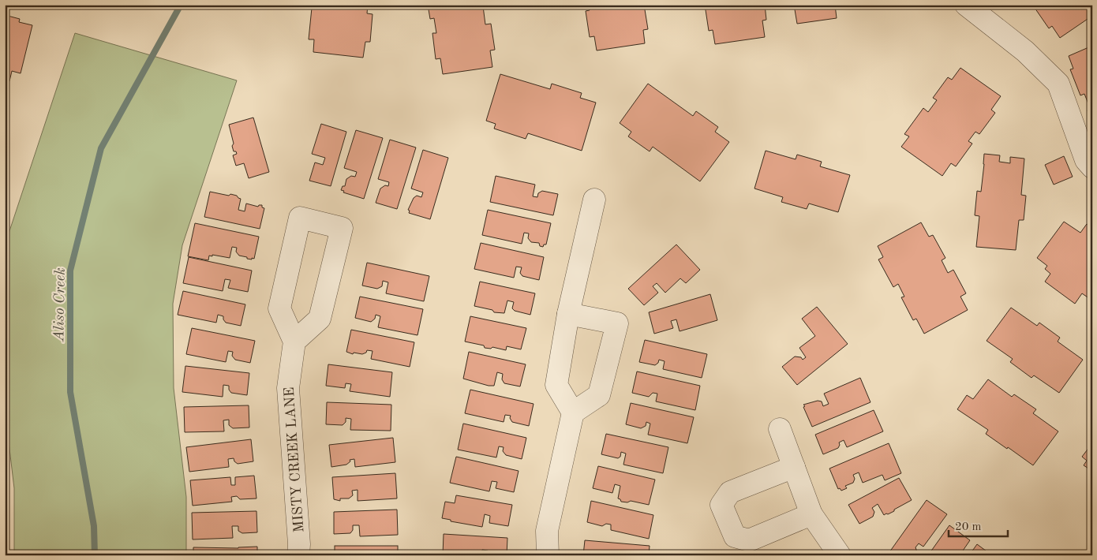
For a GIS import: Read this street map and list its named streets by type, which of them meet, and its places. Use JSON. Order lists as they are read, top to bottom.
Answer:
{
  "streets": {
    "street": ["MISTY CREEK LANE"]
  },
  "water": ["Aliso Creek"],
  "scale_bar": "20 m"
}
